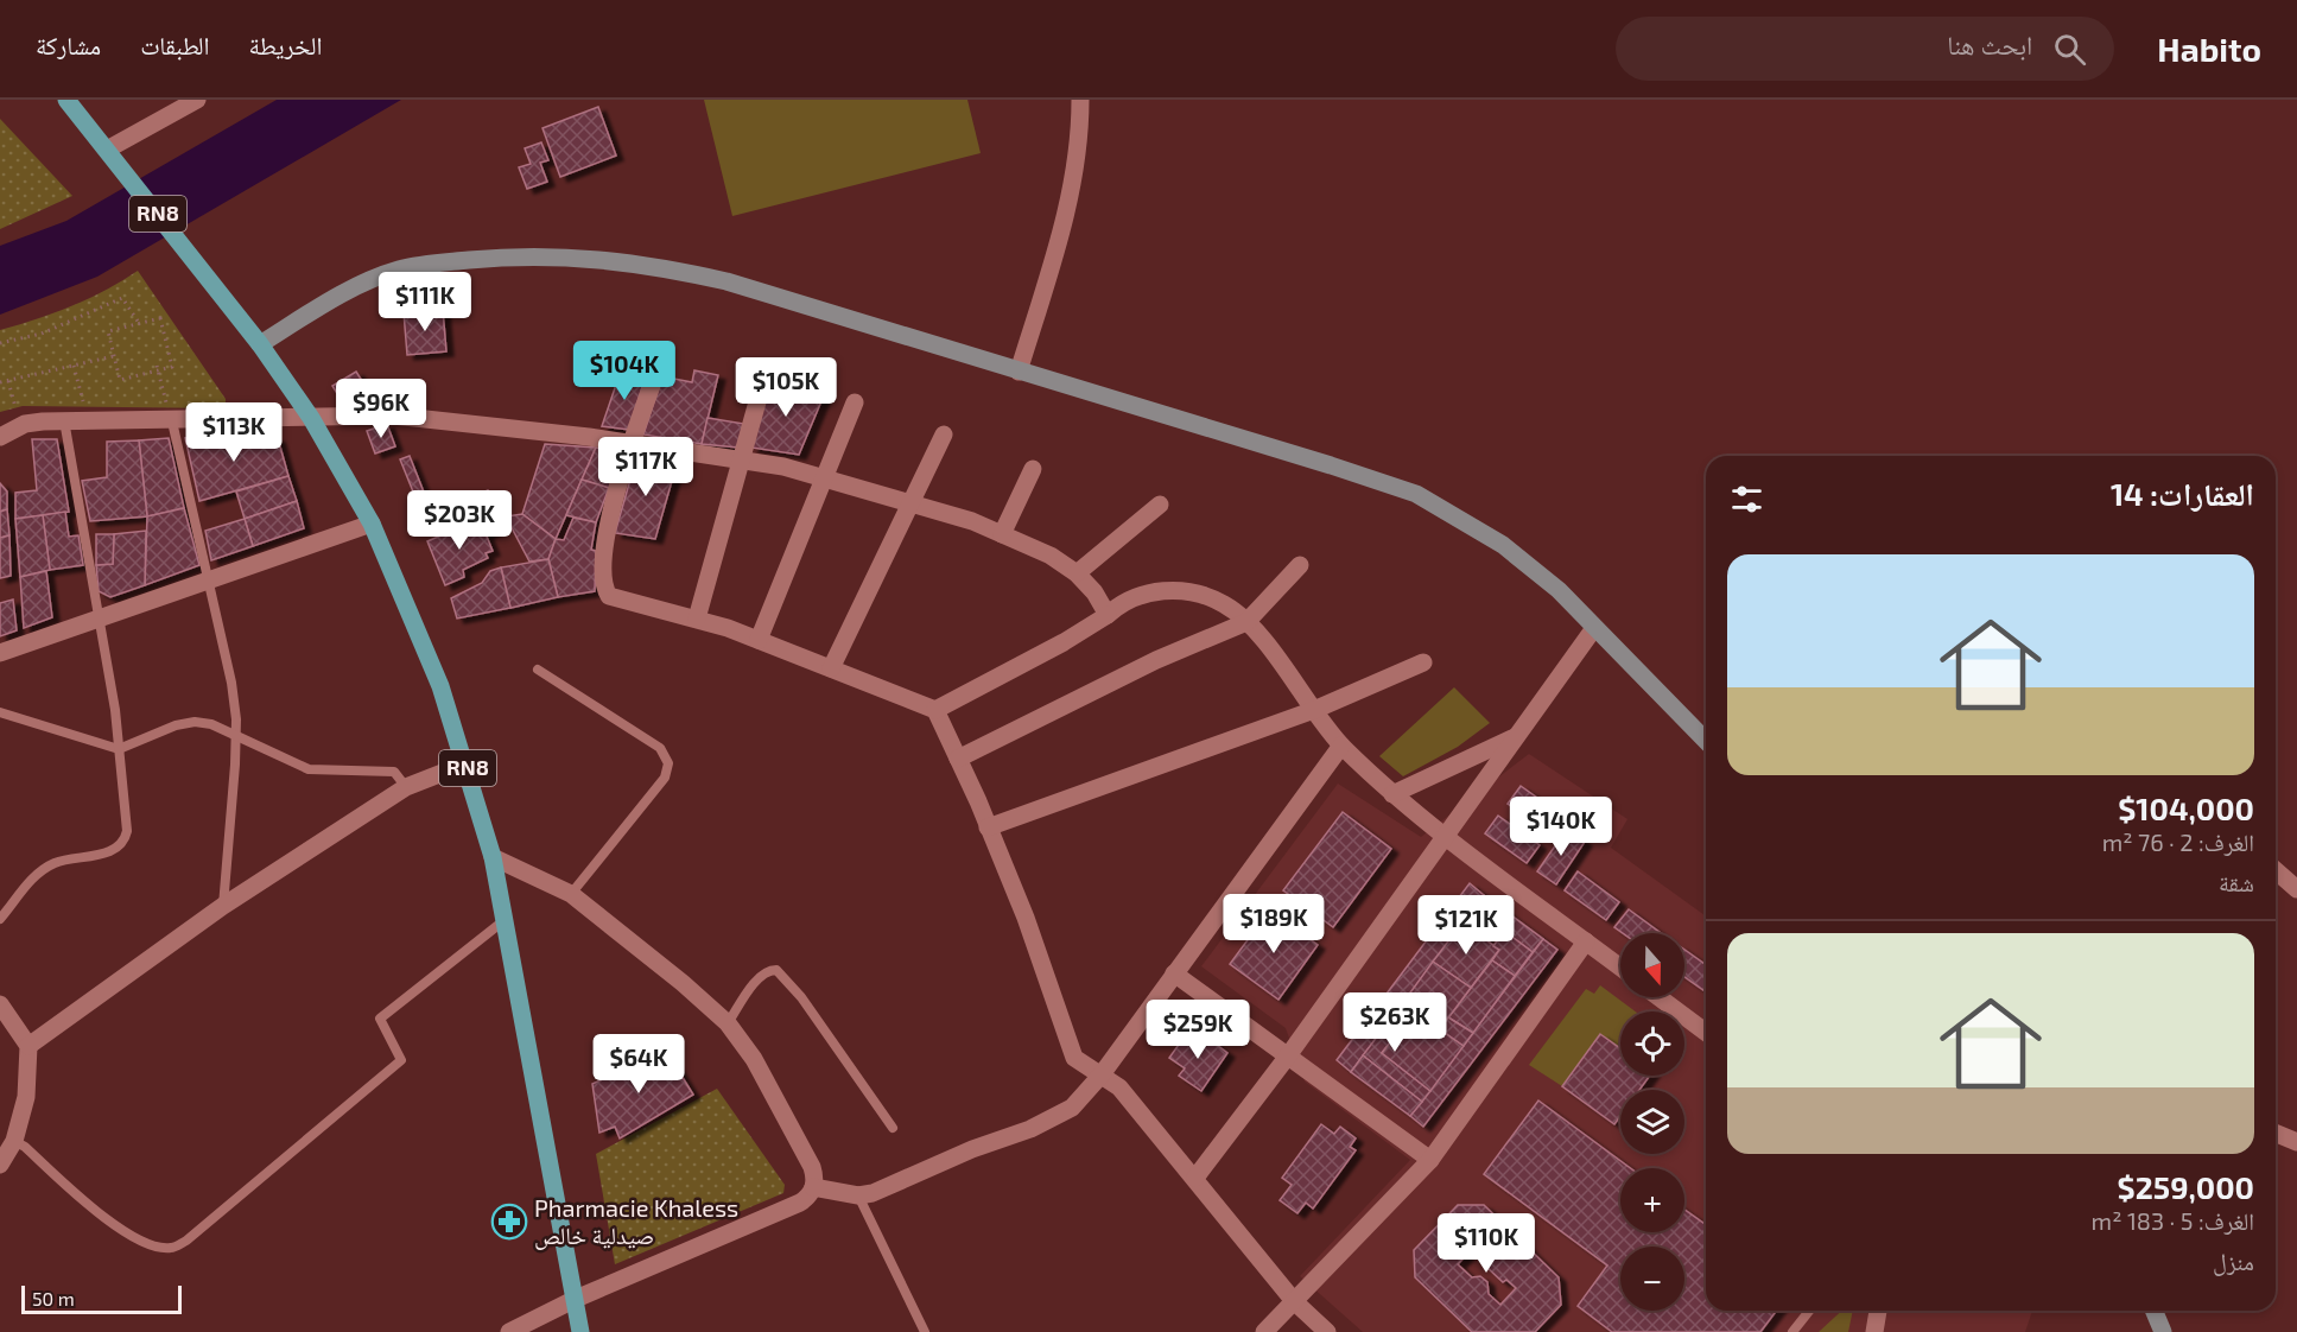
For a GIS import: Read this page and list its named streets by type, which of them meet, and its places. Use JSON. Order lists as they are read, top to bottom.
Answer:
{
  "streets": {
    "main road": ["RN8"]
  },
  "places": {
    "pharmacy": ["Pharmacie Khaless صيدلية خالص"]
  },
  "scale_bar": "50 m",
  "north": "bottom",
  "page": {
    "header": "Habito",
    "search": "ابحث هنا",
    "nav": ["الخريطة", "الطبقات", "مشاركة"],
    "price": [
      "$111K",
      "$104K",
      "$105K",
      "$96K",
      "$113K",
      "$117K",
      "$203K",
      "$140K",
      "$189K",
      "$121K",
      "$263K",
      "$259K",
      "$64K",
      "$110K"
    ],
    "heading": "العقارات: 14",
    "list": [
      {
        "name": "$104,000",
        "note": "الغرف: 2 · 76 m² · شقة"
      },
      {
        "name": "$259,000",
        "note": "الغرف: 5 · 183 m² · منزل"
      }
    ],
    "map_buttons": ["+", "−"],
    "scale": "50 m"
  }
}
